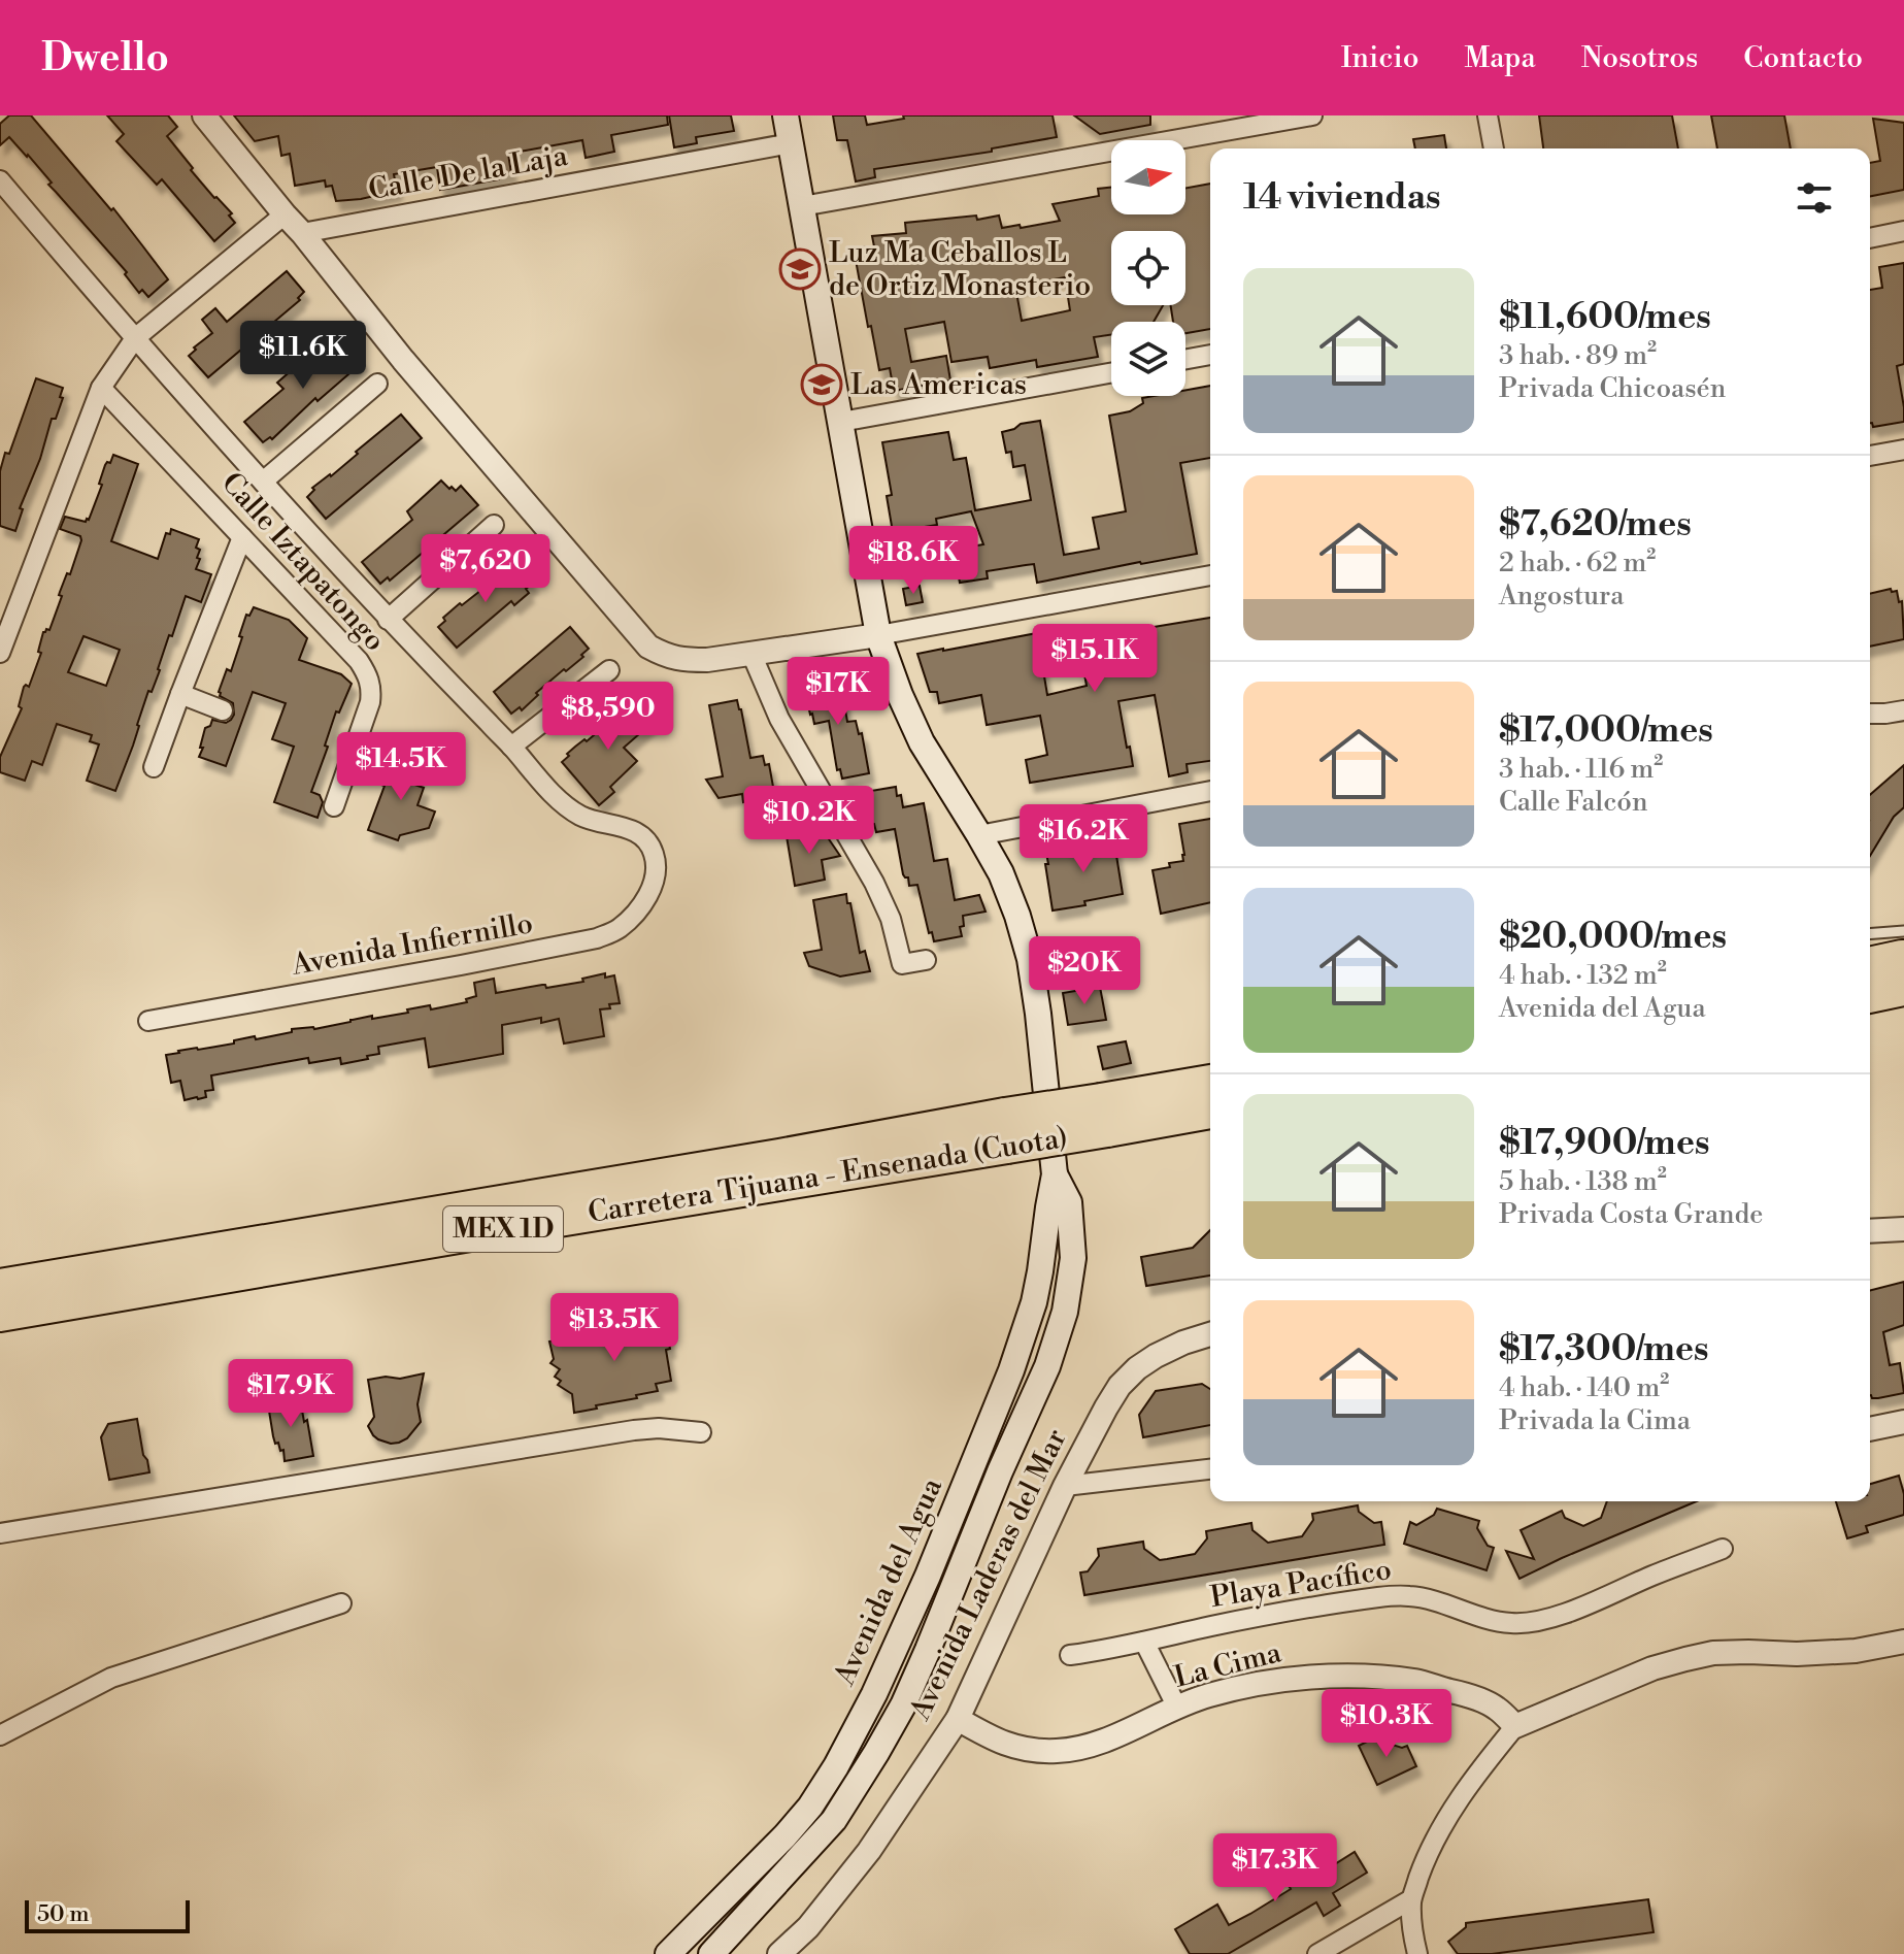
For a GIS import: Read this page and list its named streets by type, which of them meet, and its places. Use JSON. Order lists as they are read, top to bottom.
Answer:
{
  "streets": {
    "highway": ["Carretera Tijuana - Ensenada (Cuota)", "MEX 1D"],
    "main road": ["Avenida del Agua"],
    "street": [
      "Calle De la Laja",
      "Calle Iztapatongo",
      "Avenida Infiernillo",
      "Avenida Laderas del Mar",
      "Playa Pacífico",
      "La Cima"
    ]
  },
  "crossings": [
    ["Calle De la Laja", "Avenida del Agua"],
    ["Carretera Tijuana - Ensenada (Cuota)", "MEX 1D"],
    ["Avenida Laderas del Mar", "La Cima"]
  ],
  "places": {
    "school or university": ["Luz Ma Ceballos L de Ortiz Monasterio", "Las Americas"]
  },
  "scale_bar": "50 m",
  "north": "right",
  "page": {
    "header": "Dwello",
    "nav": [
      "Inicio",
      "Mapa",
      "Nosotros",
      "Contacto"
    ],
    "heading": "14 viviendas",
    "list": [
      {
        "name": "$11,600/mes",
        "note": "3 hab. · 89 m² · Privada Chicoasén"
      },
      {
        "name": "$7,620/mes",
        "note": "2 hab. · 62 m² · Angostura"
      },
      {
        "name": "$17,000/mes",
        "note": "3 hab. · 116 m² · Calle Falcón"
      },
      {
        "name": "$20,000/mes",
        "note": "4 hab. · 132 m² · Avenida del Agua"
      },
      {
        "name": "$17,900/mes",
        "note": "5 hab. · 138 m² · Privada Costa Grande"
      },
      {
        "name": "$17,300/mes",
        "note": "4 hab. · 140 m² · Privada la Cima"
      }
    ],
    "price": [
      "$11.6K",
      "$18.6K",
      "$7,620",
      "$15.1K",
      "$17K",
      "$8,590",
      "$14.5K",
      "$10.2K",
      "$16.2K",
      "$20K",
      "$13.5K",
      "$17.9K",
      "$10.3K",
      "$17.3K"
    ],
    "scale": "50 m"
  }
}
